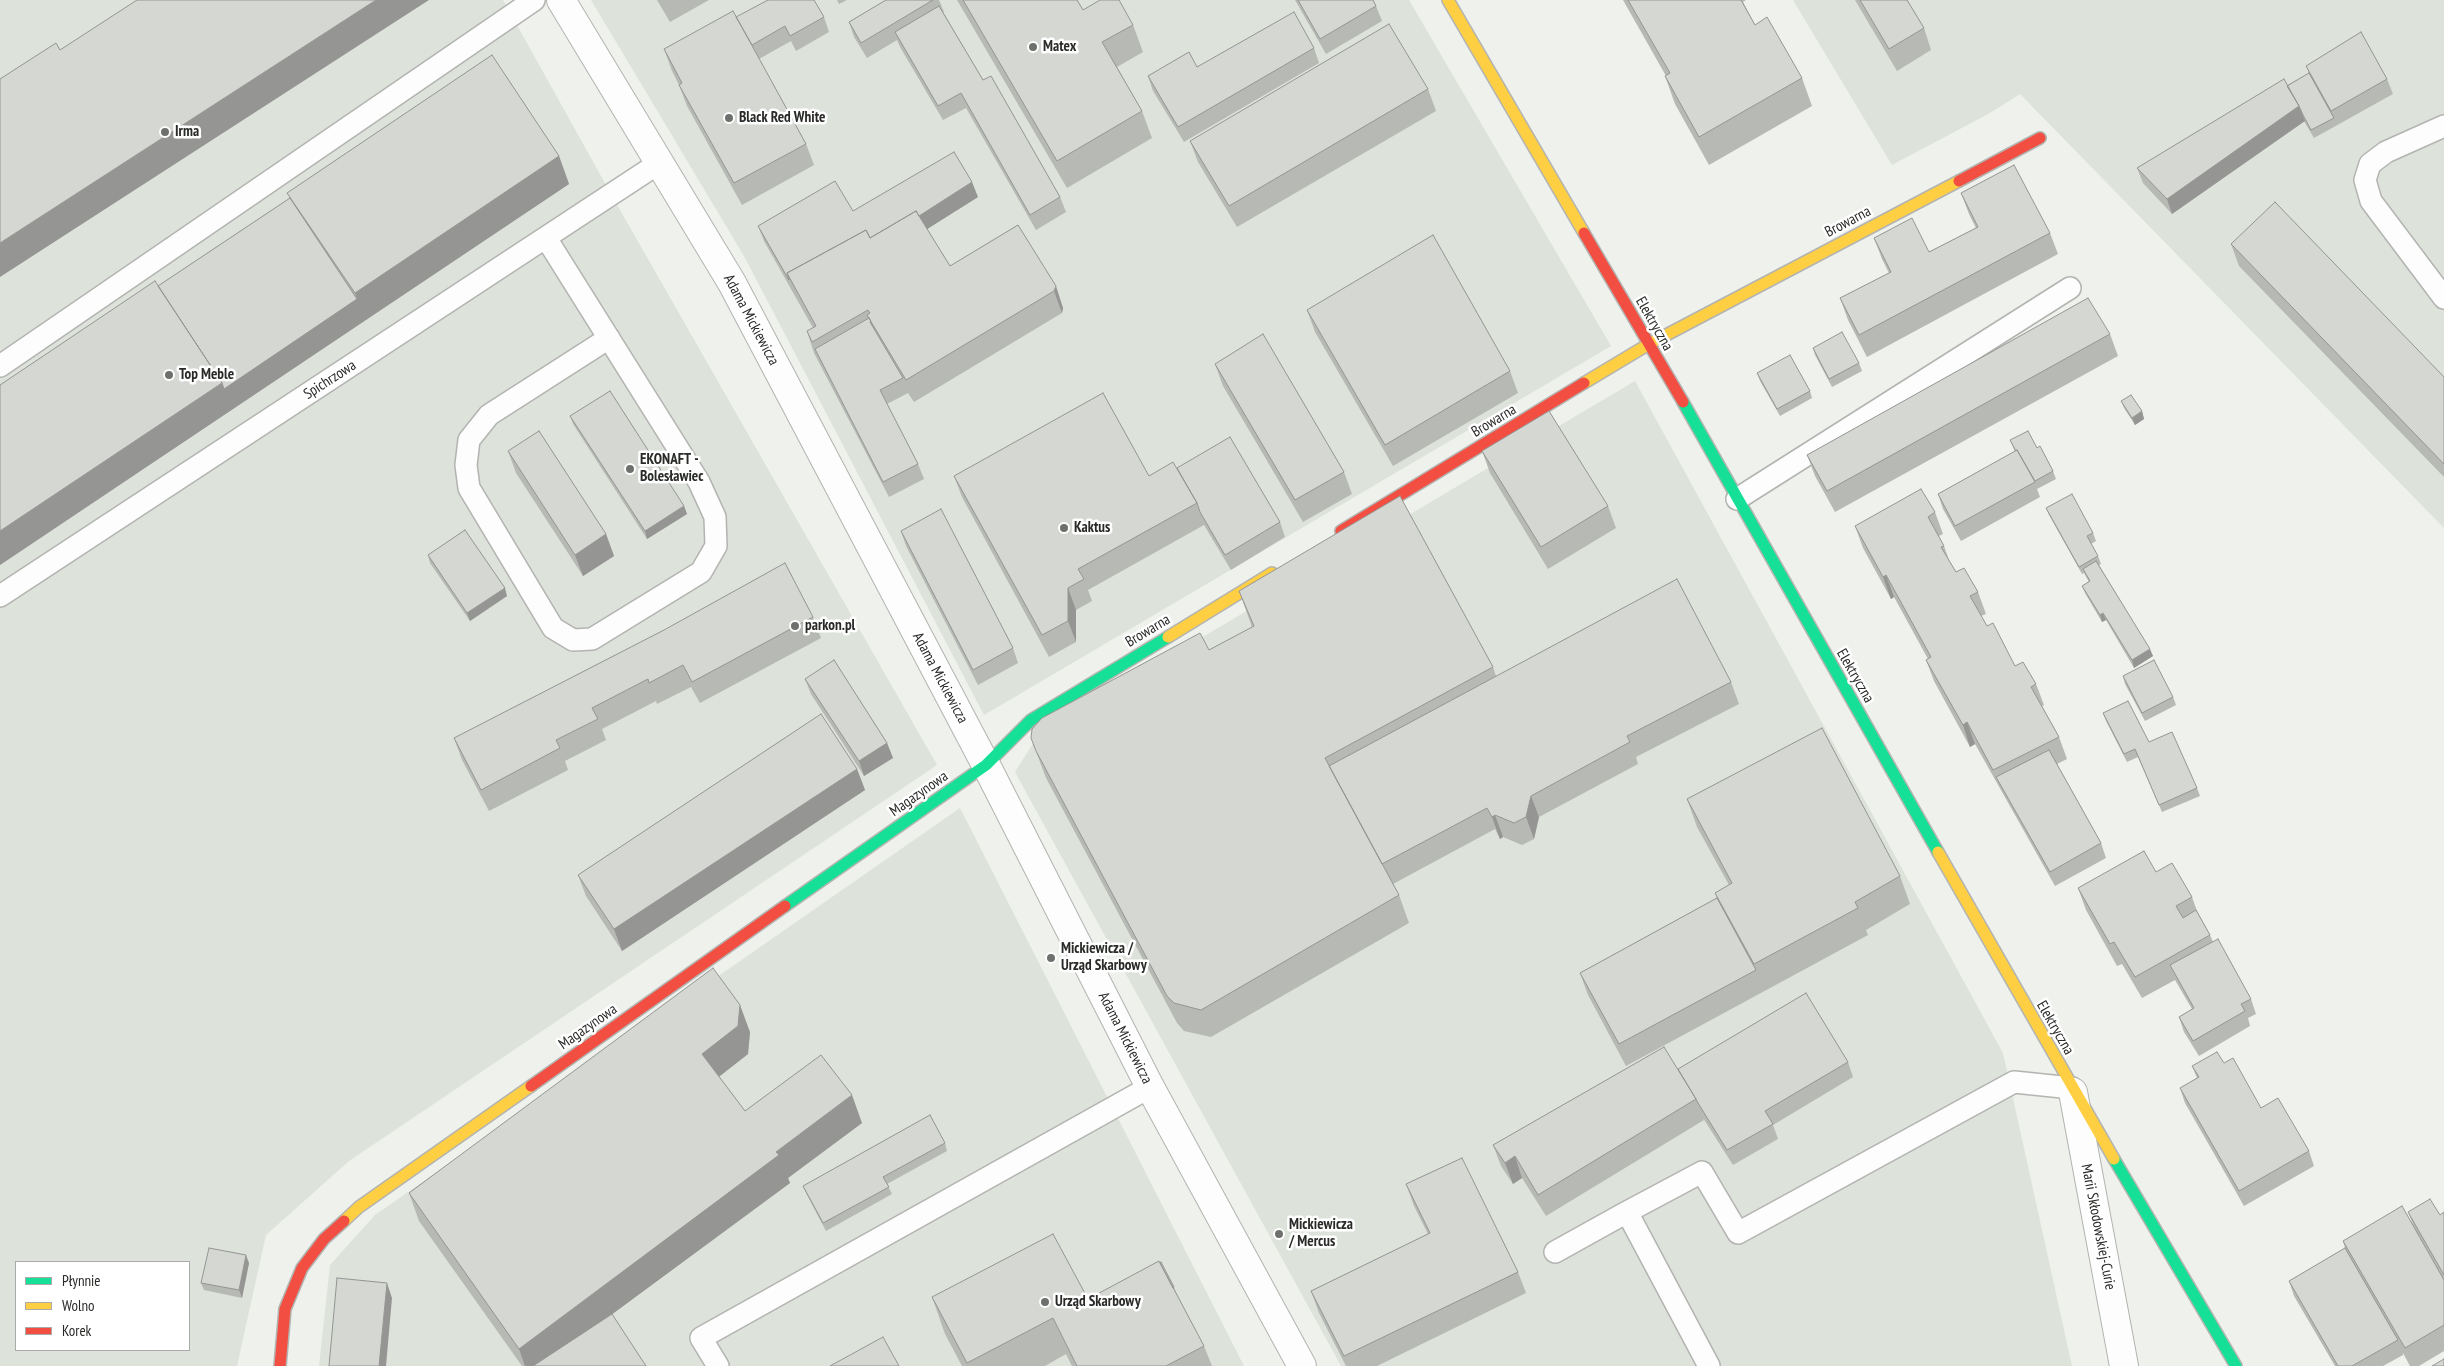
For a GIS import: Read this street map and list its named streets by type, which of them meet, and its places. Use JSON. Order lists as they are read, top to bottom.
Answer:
{
  "streets": {
    "street": [
      "Browarna",
      "Adama Mickiewicza",
      "Elektryczna",
      "Magazynowa",
      "Marii Skłodowskiej-Curie"
    ],
    "lane": ["Spichrzowa"]
  },
  "crossings": [
    ["Browarna", "Adama Mickiewicza"],
    ["Browarna", "Elektryczna"],
    ["Browarna", "Magazynowa"],
    ["Adama Mickiewicza", "Spichrzowa"],
    ["Adama Mickiewicza", "Magazynowa"],
    ["Elektryczna", "Marii Skłodowskiej-Curie"]
  ],
  "places": [
    "Matex",
    "Black Red White",
    "Irma",
    "Top Meble",
    "EKONAFT - Bolesławiec",
    "Kaktus",
    "parkon.pl",
    "Mickiewicza / Urząd Skarbowy",
    "Mickiewicza / Mercus",
    "Urząd Skarbowy"
  ],
  "legend": ["Płynnie", "Wolno", "Korek"]
}
